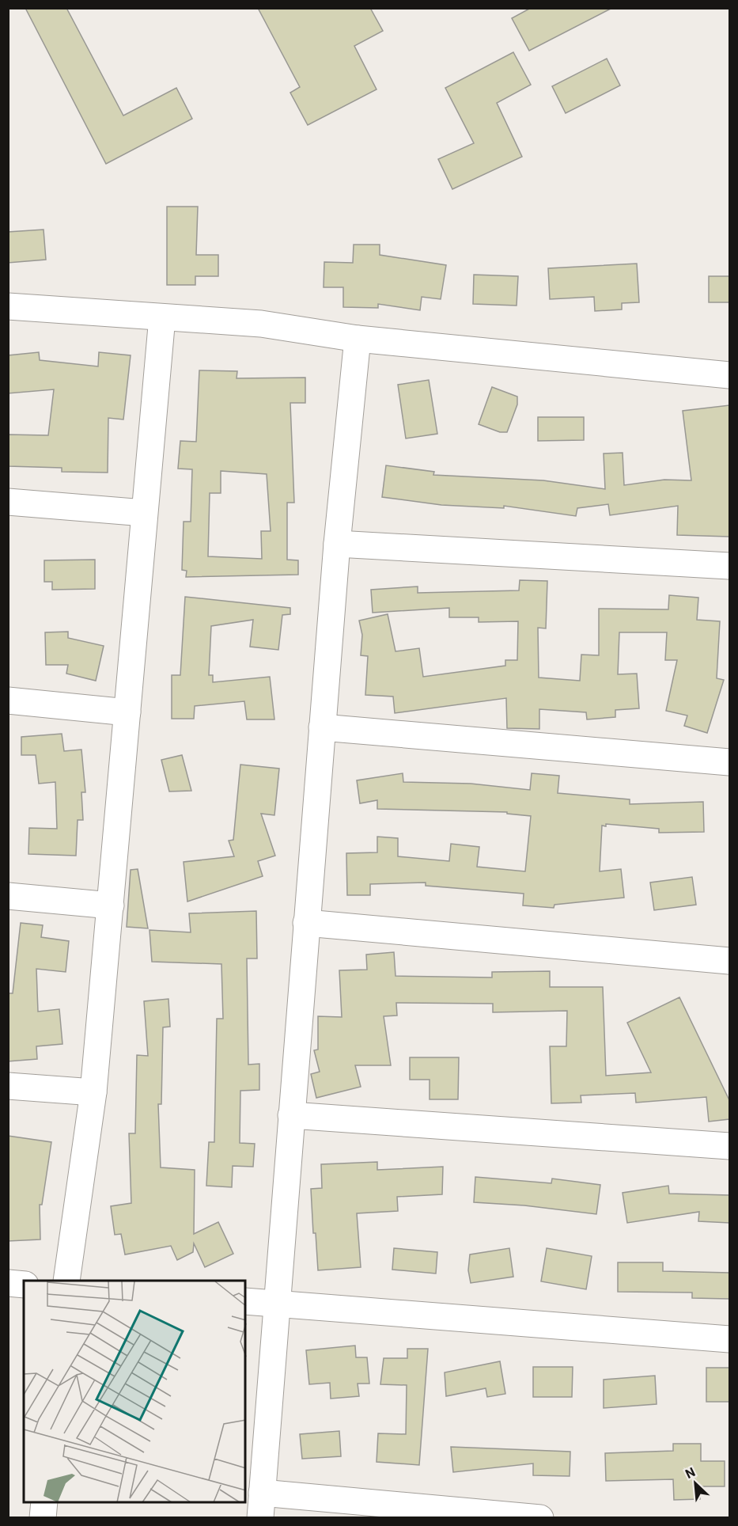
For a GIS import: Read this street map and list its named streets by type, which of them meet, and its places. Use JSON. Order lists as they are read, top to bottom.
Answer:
{
  "north": "top left"
}
